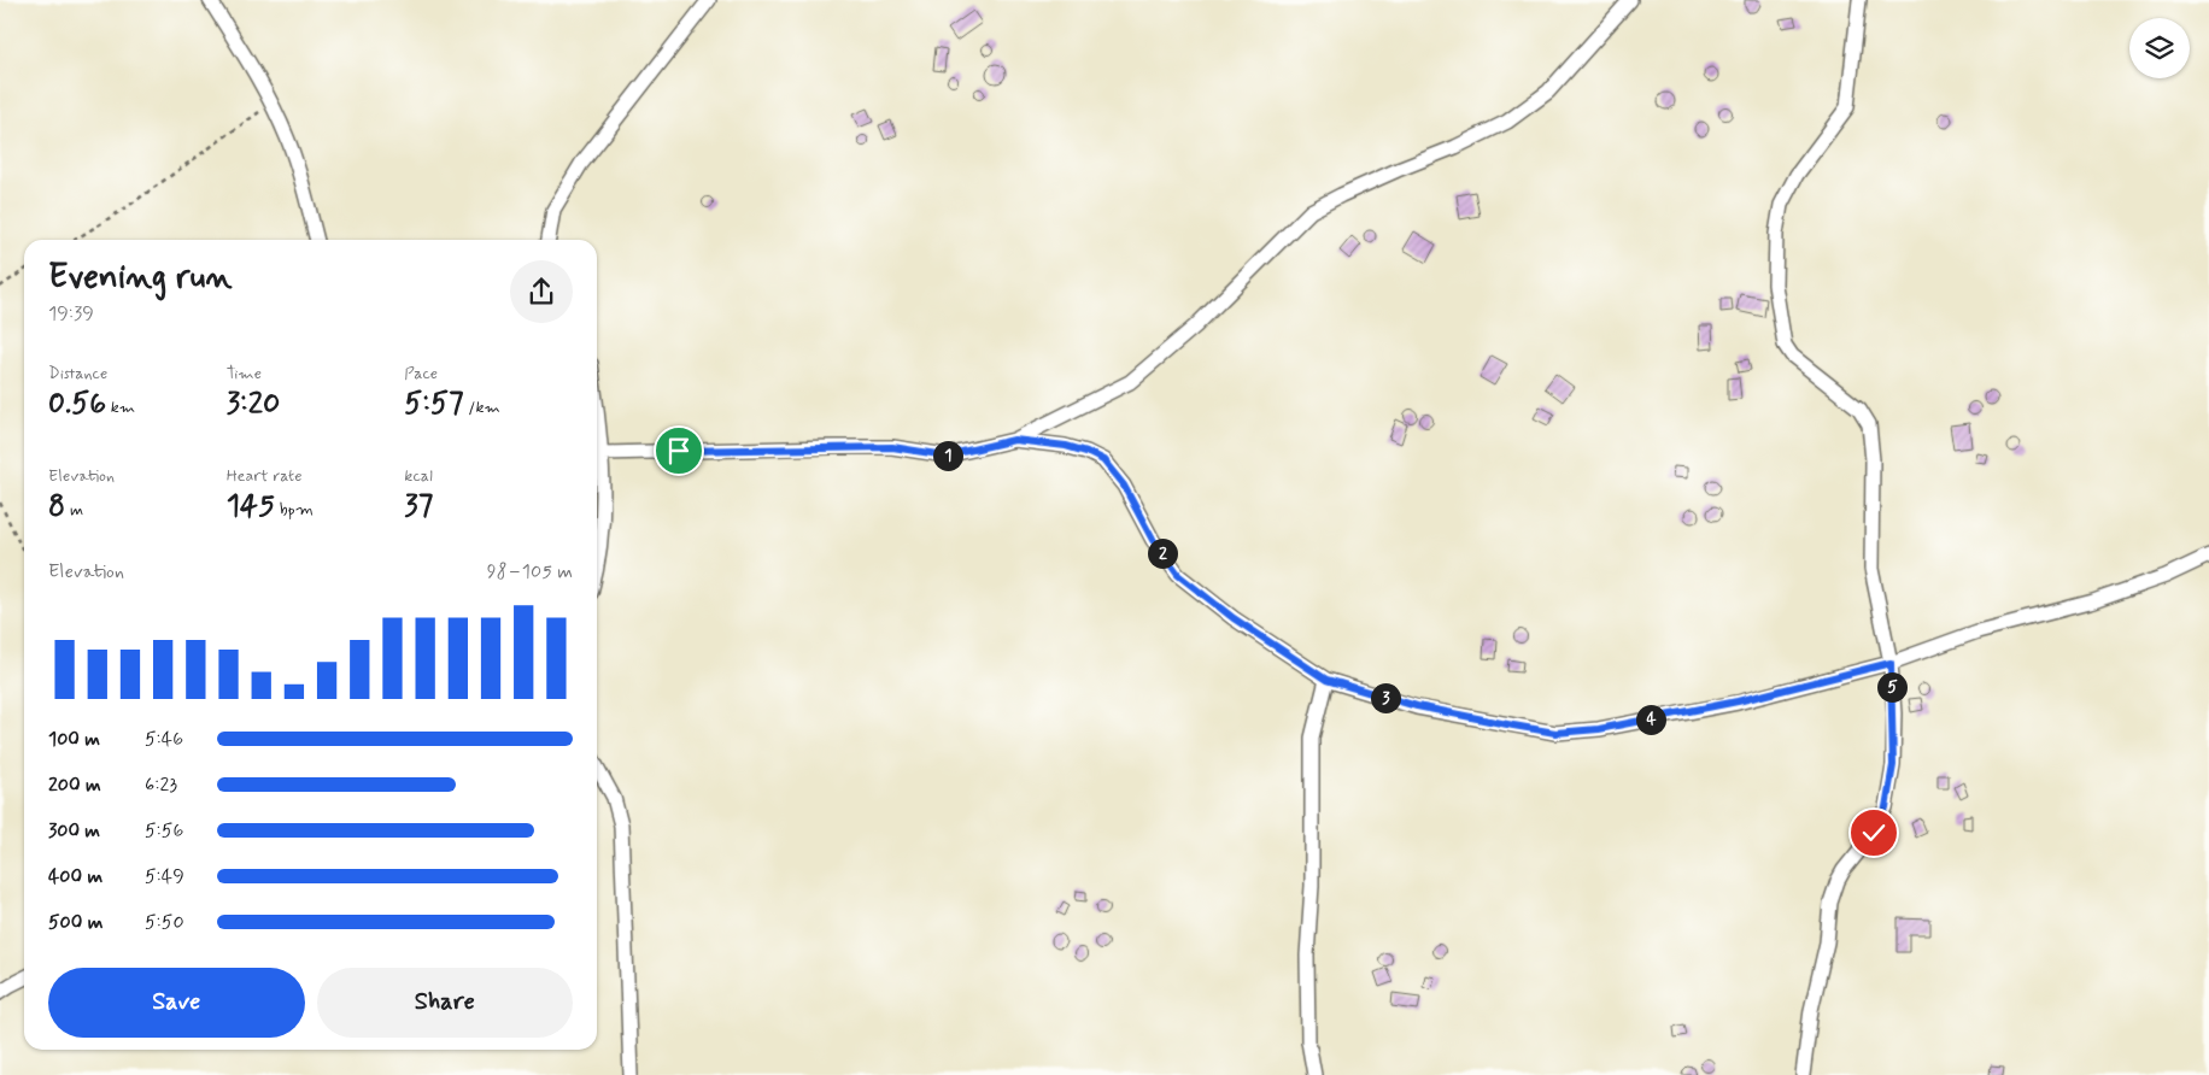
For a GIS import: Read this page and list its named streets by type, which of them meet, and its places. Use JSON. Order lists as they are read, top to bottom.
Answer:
{
  "page": {
    "heading": ["Evening run", "19:39"],
    "stats": [
      ["Distance", "0.56 km"],
      ["Time", "3:20"],
      ["Pace", "5:57 /km"],
      ["Elevation", "8 m"],
      ["Heart rate", "145 bpm"],
      ["kcal", "37"]
    ],
    "pins": [
      "1",
      "2",
      "5",
      "3",
      "4"
    ],
    "chart": ["Elevation", "98–105 m"],
    "list": [
      {
        "name": "100 m",
        "note": "5:46"
      },
      {
        "name": "200 m",
        "note": "6:23"
      },
      {
        "name": "300 m",
        "note": "5:56"
      },
      {
        "name": "400 m",
        "note": "5:49"
      },
      {
        "name": "500 m",
        "note": "5:50"
      }
    ],
    "buttons": ["Save", "Share"]
  }
}
